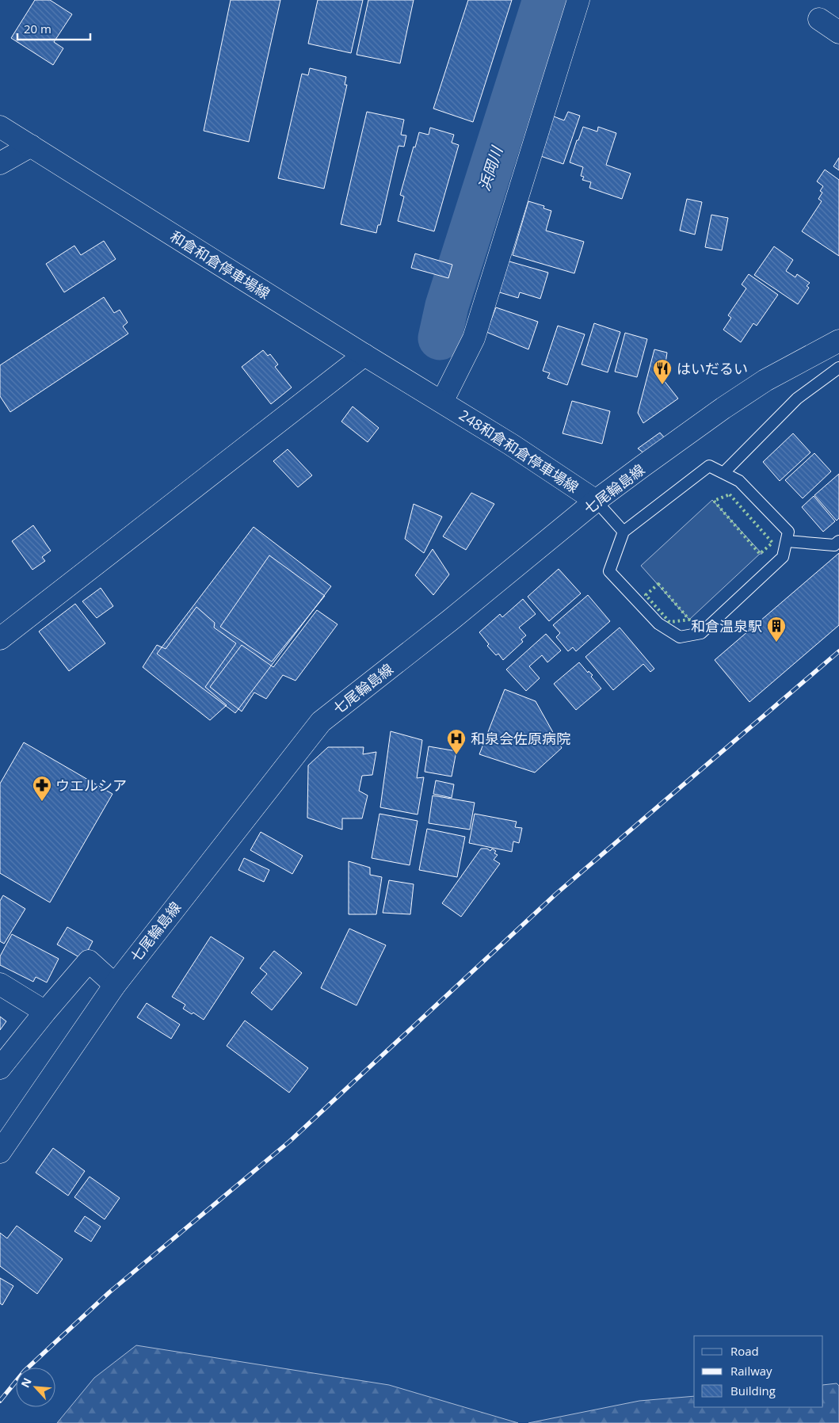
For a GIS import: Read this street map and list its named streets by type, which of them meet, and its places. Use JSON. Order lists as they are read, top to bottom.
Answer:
{
  "streets": {
    "main road": ["和倉和倉停車場線", "248和倉和倉停車場線", "七尾輪島線"]
  },
  "crossings": [
    ["和倉和倉停車場線", "248和倉和倉停車場線"],
    ["248和倉和倉停車場線", "七尾輪島線"]
  ],
  "water": ["浜岡川"],
  "places": {
    "restaurant": ["はいだるい"],
    "building": ["和倉温泉駅"],
    "hospital": ["和泉会佐原病院"],
    "pharmacy": ["ウエルシア"]
  },
  "legend": ["Road", "Railway", "Building"],
  "scale_bar": "20 m",
  "north": "top left"
}
